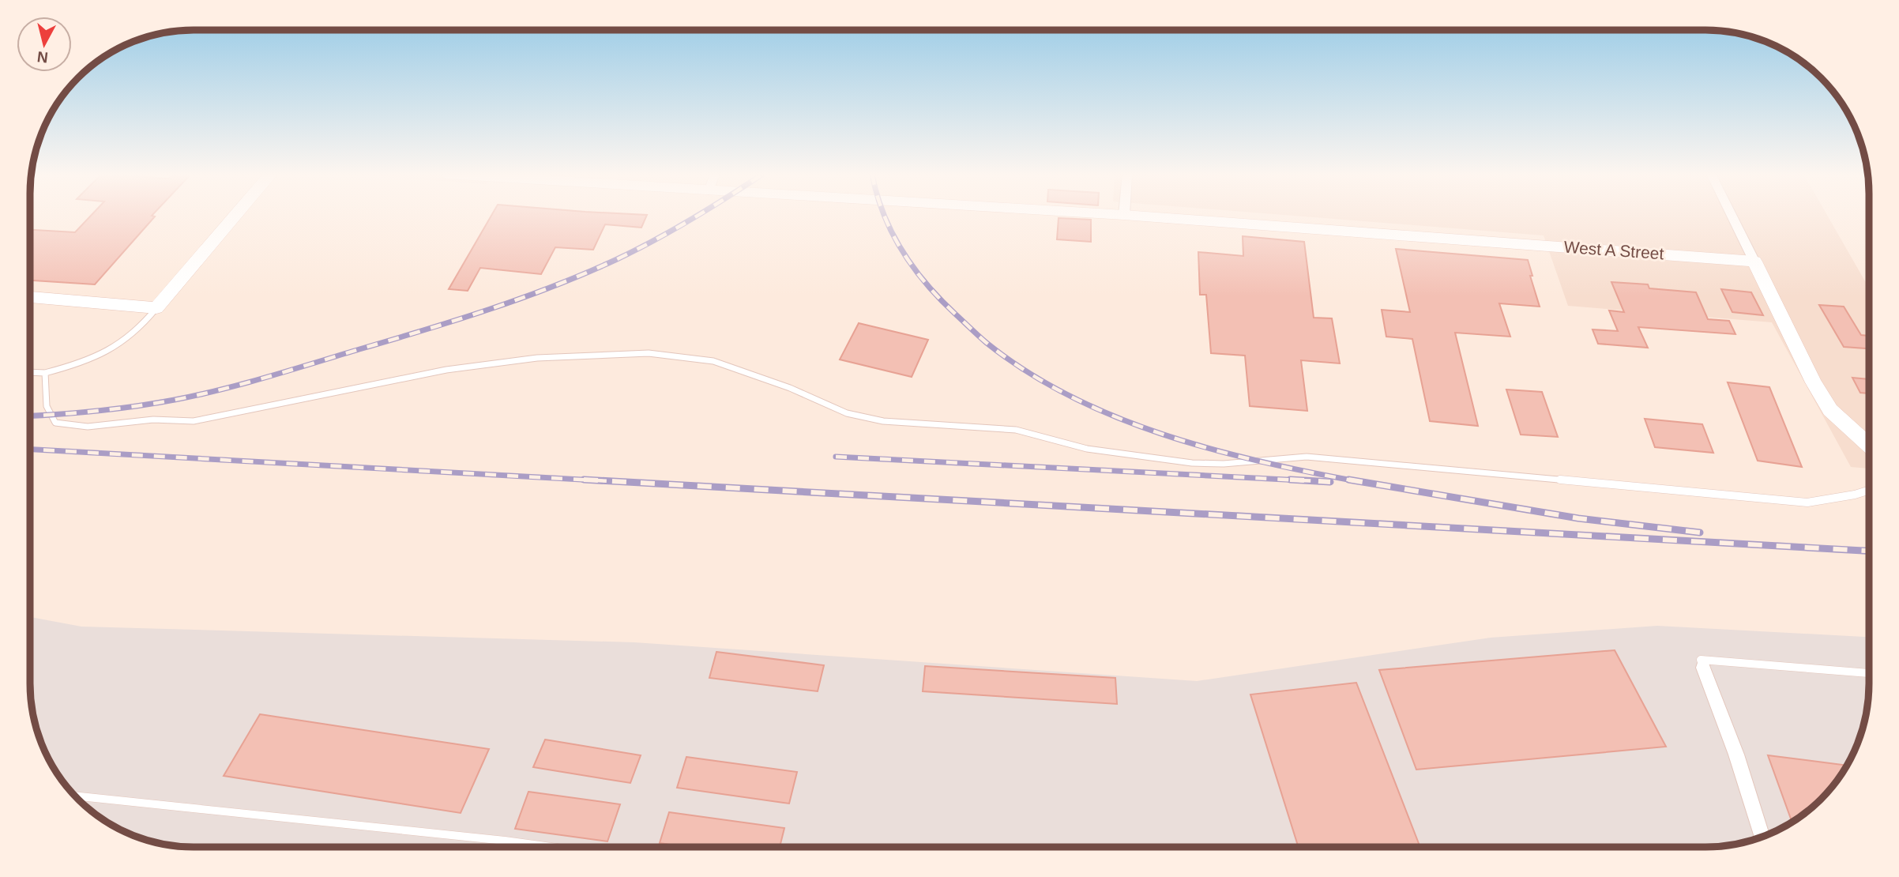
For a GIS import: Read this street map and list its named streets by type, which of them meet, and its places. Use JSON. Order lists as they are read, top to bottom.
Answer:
{
  "streets": {
    "street": ["West A Street"]
  },
  "north": "bottom"
}
